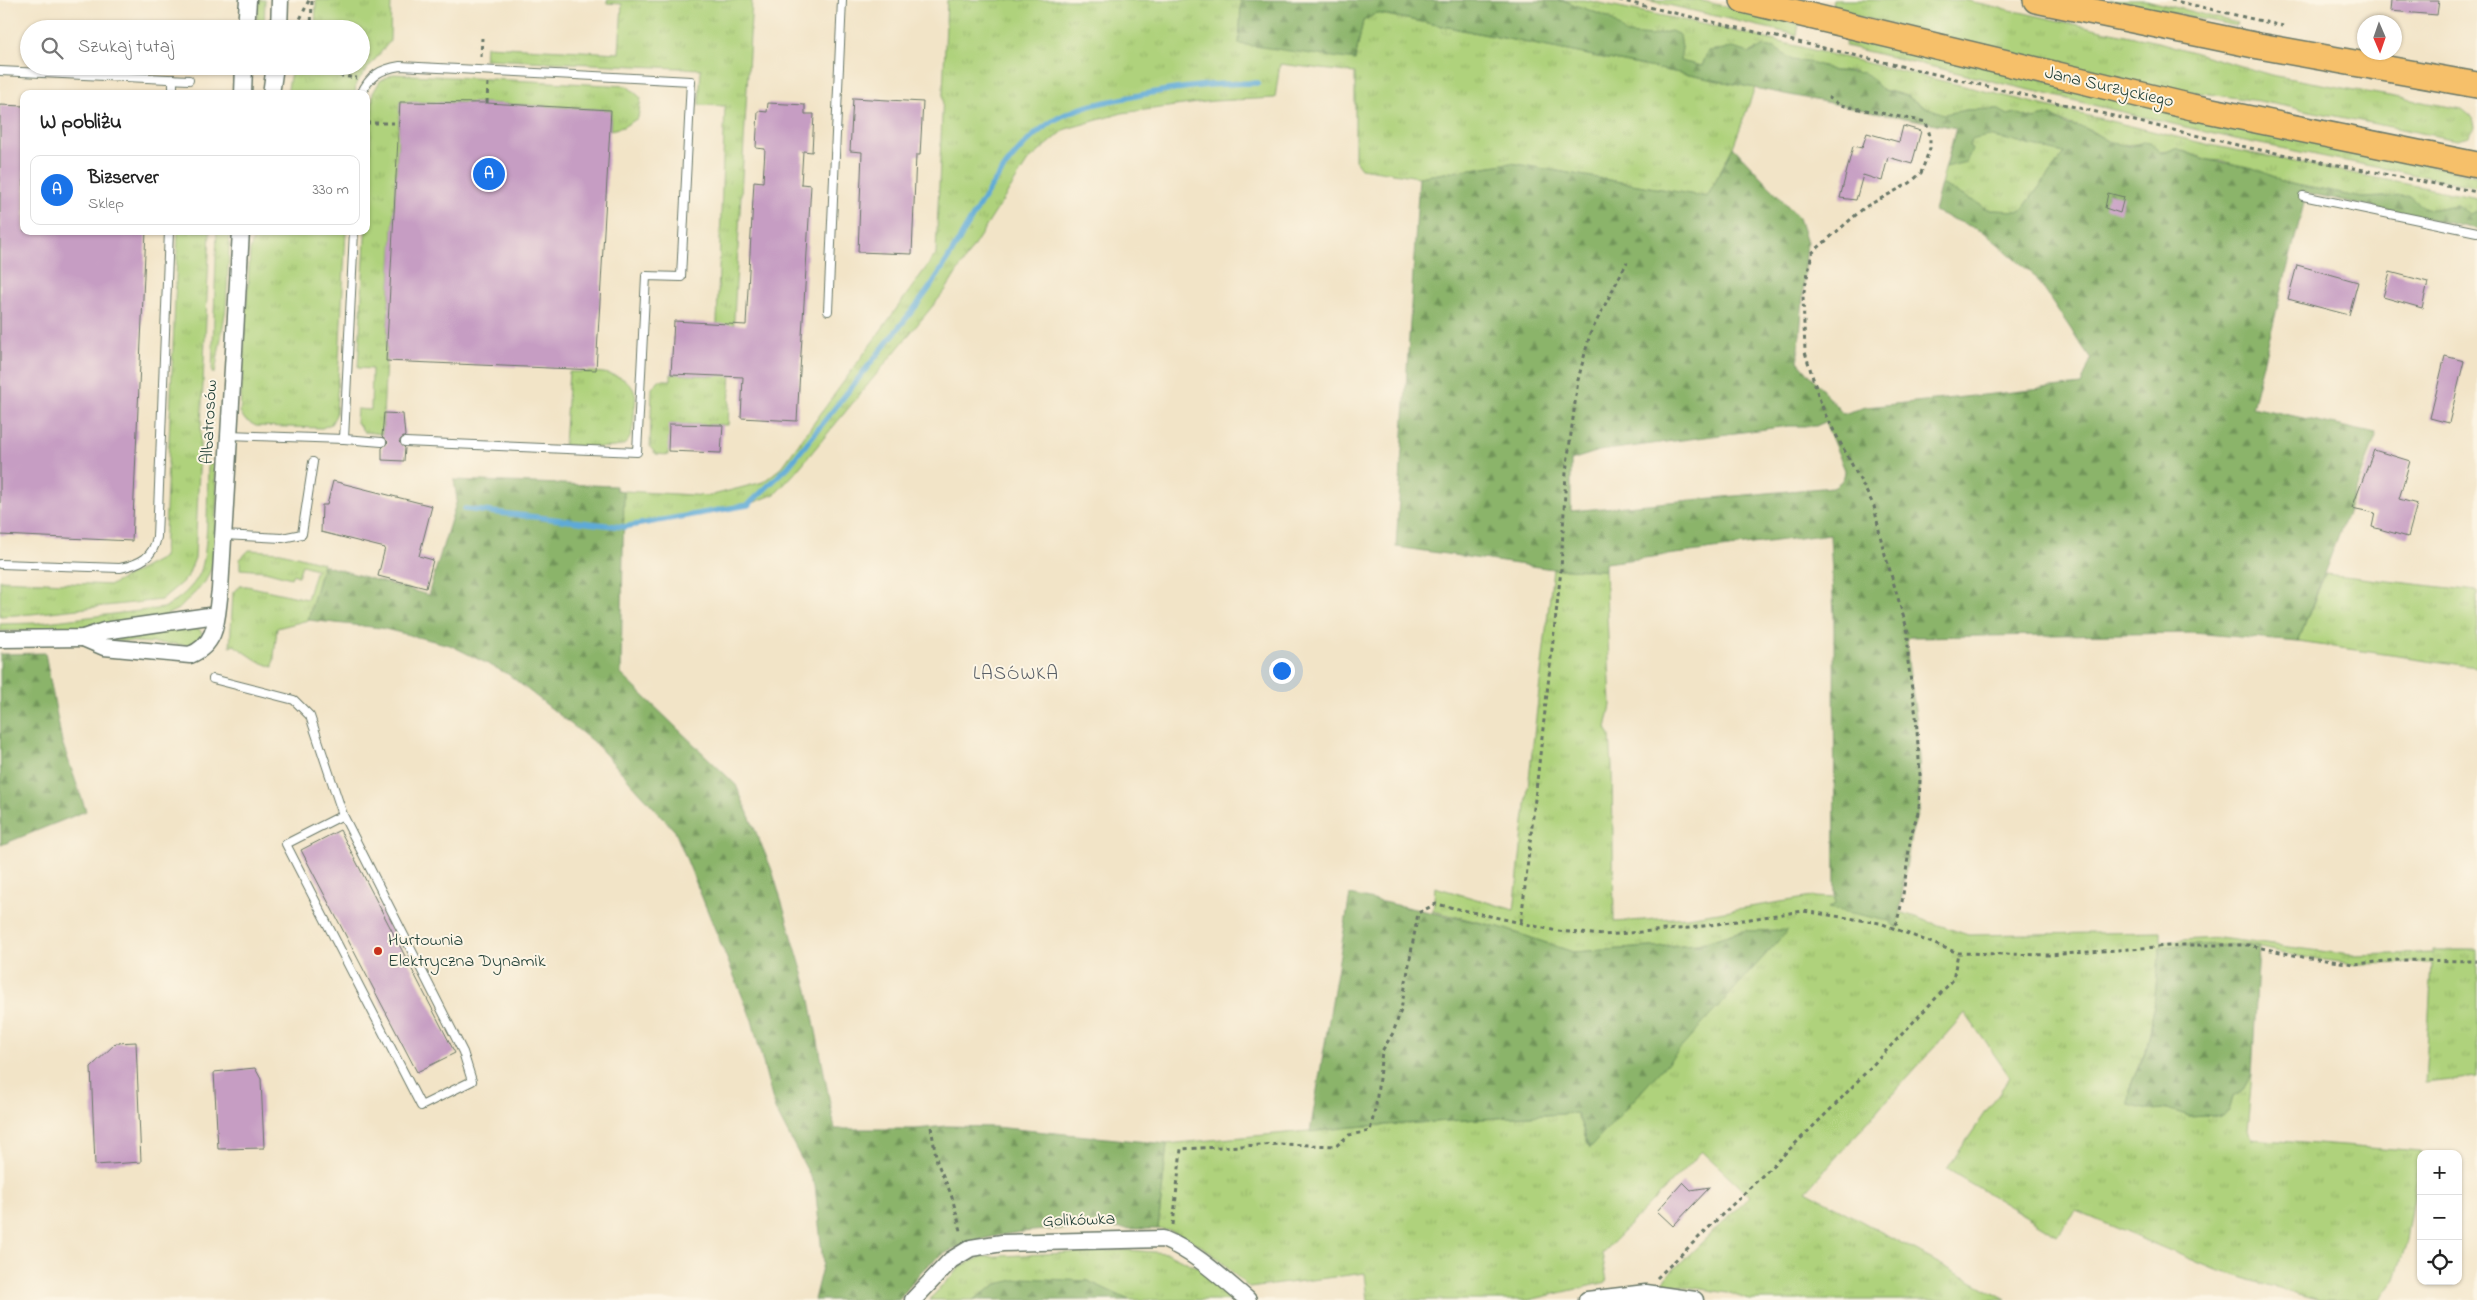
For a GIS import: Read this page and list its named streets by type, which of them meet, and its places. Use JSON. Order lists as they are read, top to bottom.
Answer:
{
  "streets": {
    "main road": ["Jana Surzyckiego"],
    "street": ["Albatrosów", "Golikówka"]
  },
  "districts": ["LASÓWKA"],
  "places": ["Hurtownia Elektryczna Dynamik"],
  "north": "bottom",
  "page": {
    "search": "Szukaj tutaj",
    "heading": "W pobliżu",
    "list": [
      {
        "mark": "A",
        "name": "Bizserver",
        "note": "Sklep",
        "value": "330 m"
      }
    ],
    "pins": "A",
    "map_buttons": ["+", "−"]
  }
}
